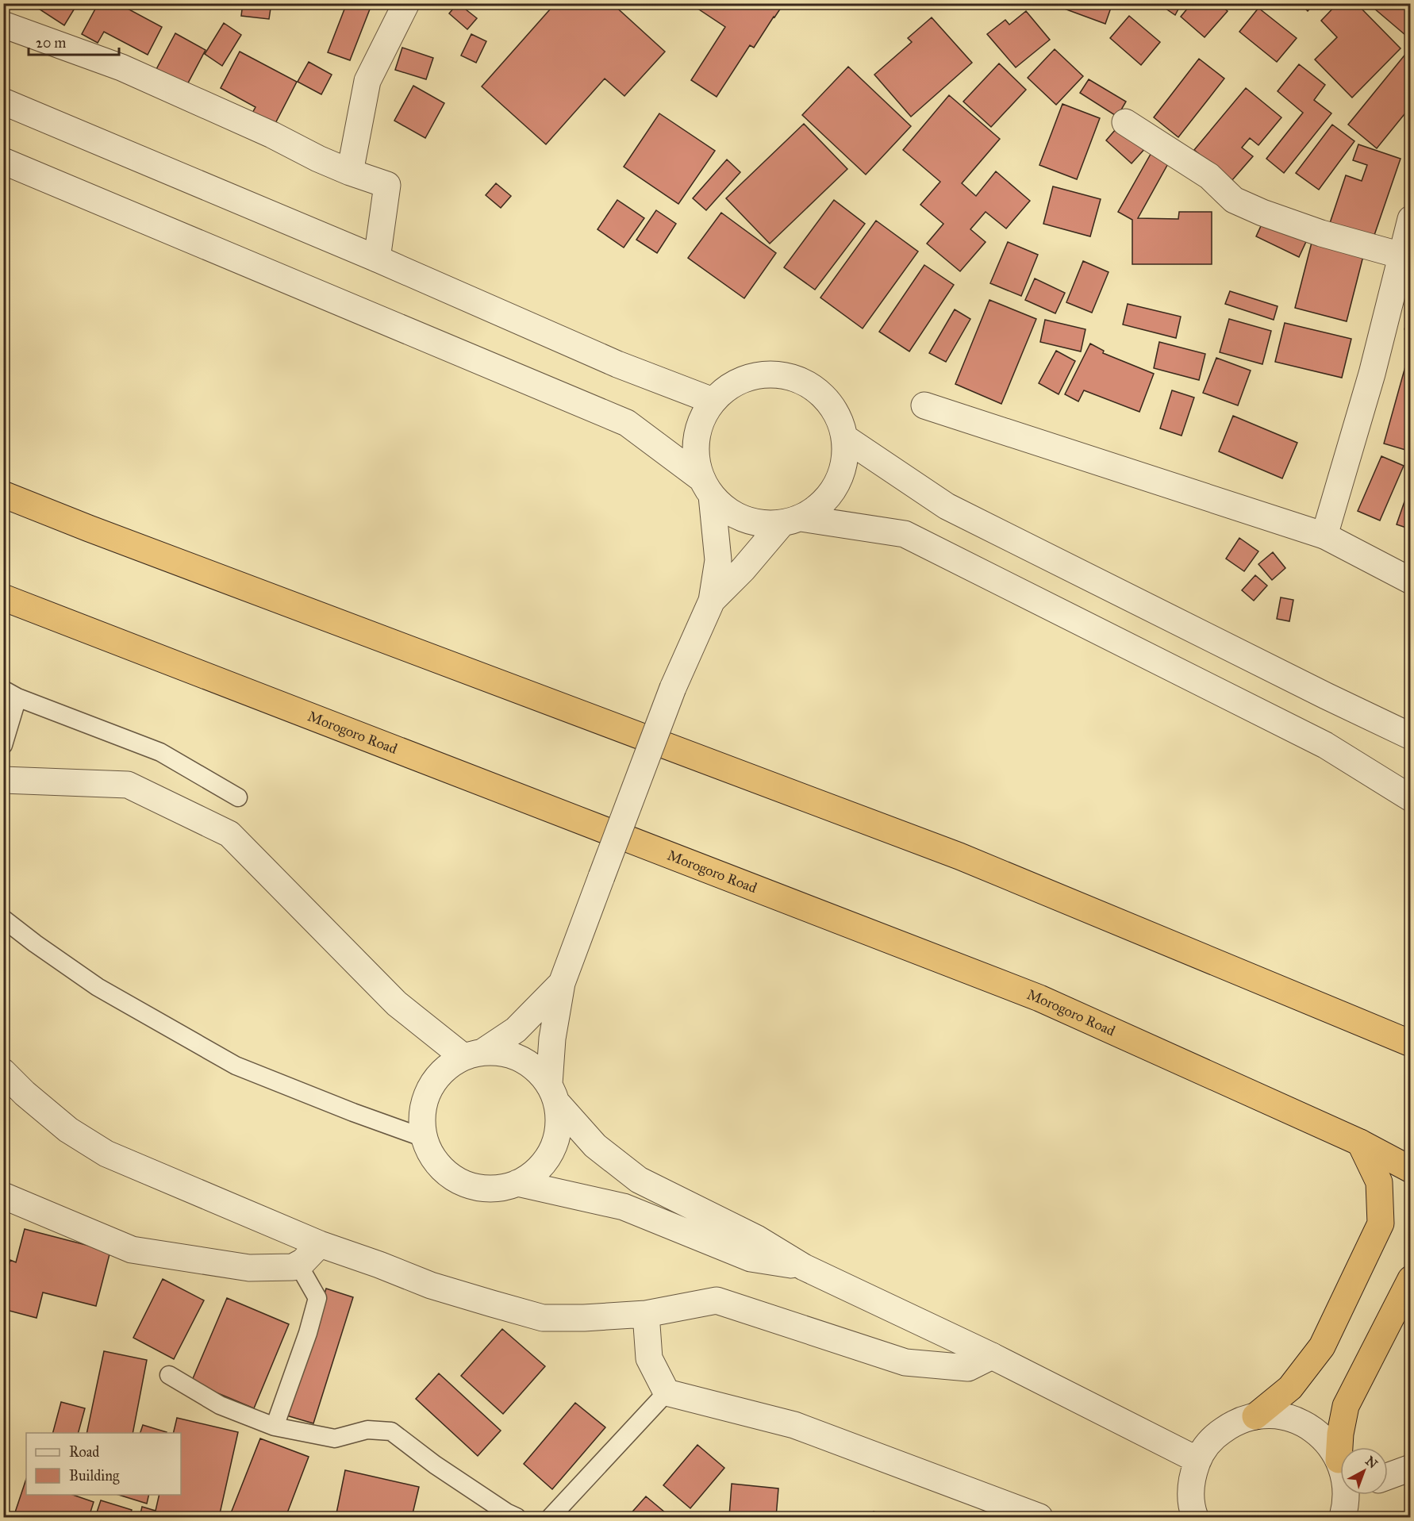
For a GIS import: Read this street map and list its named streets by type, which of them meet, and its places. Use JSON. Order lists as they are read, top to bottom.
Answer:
{
  "streets": {
    "highway": ["Morogoro Road"]
  },
  "legend": ["Road", "Building"],
  "scale_bar": "20 m",
  "north": "top right"
}
